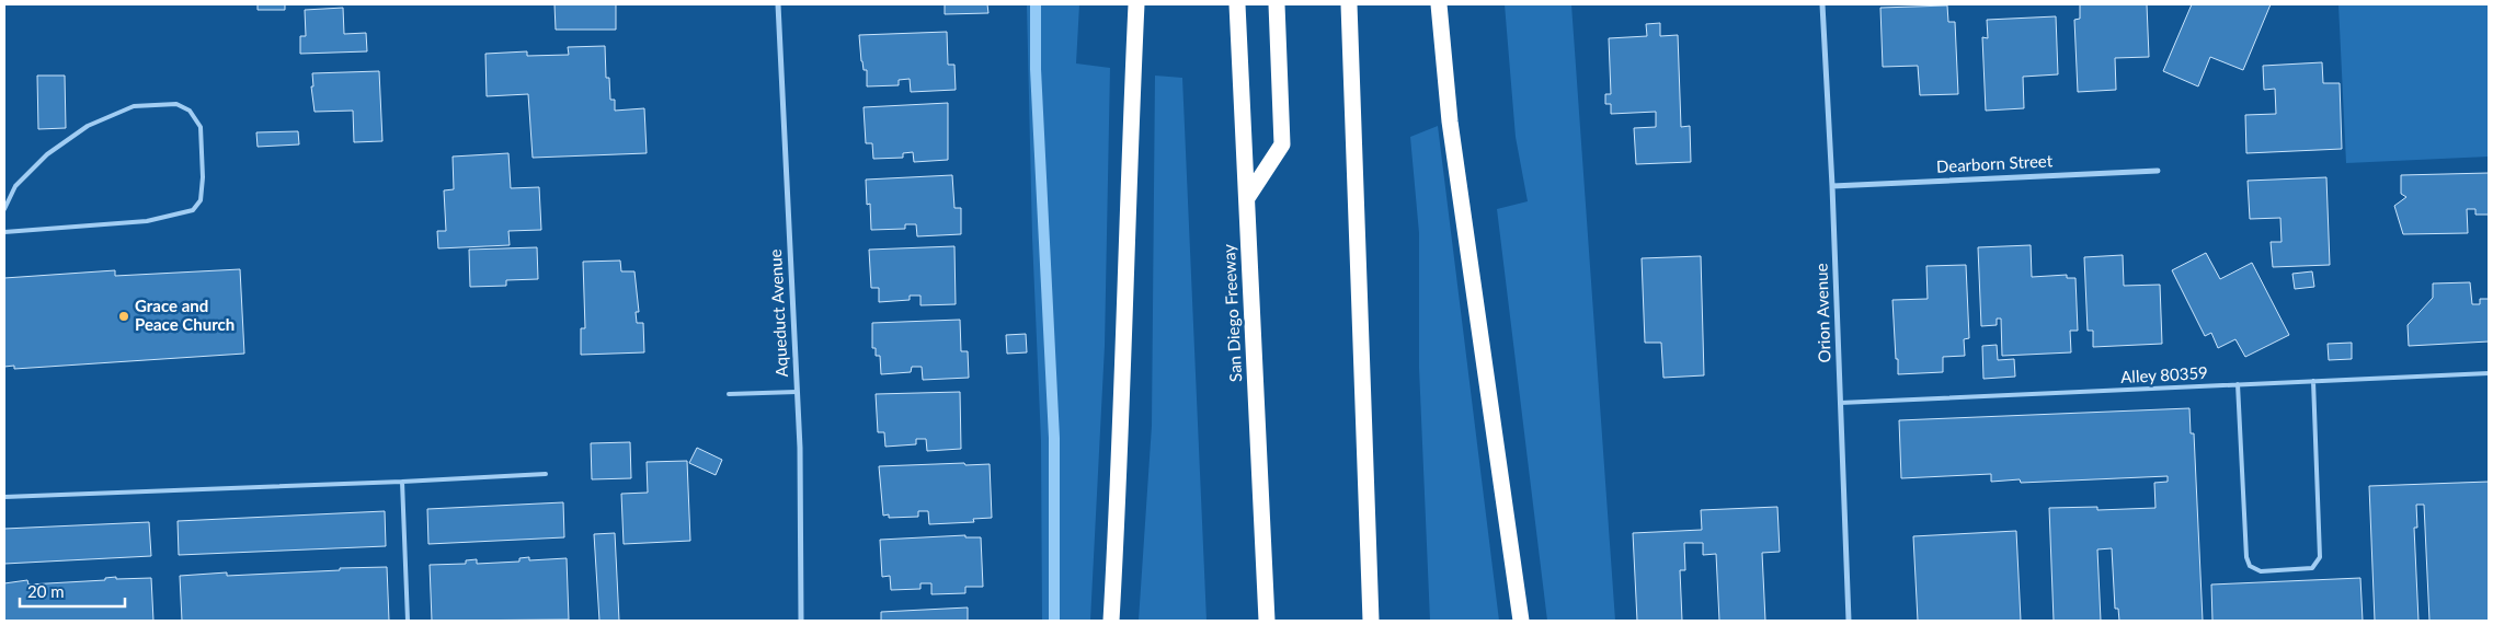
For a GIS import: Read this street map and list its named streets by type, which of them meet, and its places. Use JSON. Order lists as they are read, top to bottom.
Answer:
{
  "streets": {
    "highway": ["San Diego Freeway"],
    "street": ["Dearborn Street", "Aqueduct Avenue", "Orion Avenue"],
    "lane": ["Alley 80359"]
  },
  "crossings": [
    ["Dearborn Street", "Orion Avenue"],
    ["Orion Avenue", "Alley 80359"]
  ],
  "places": ["Grace and Peace Church"],
  "scale_bar": "20 m"
}
